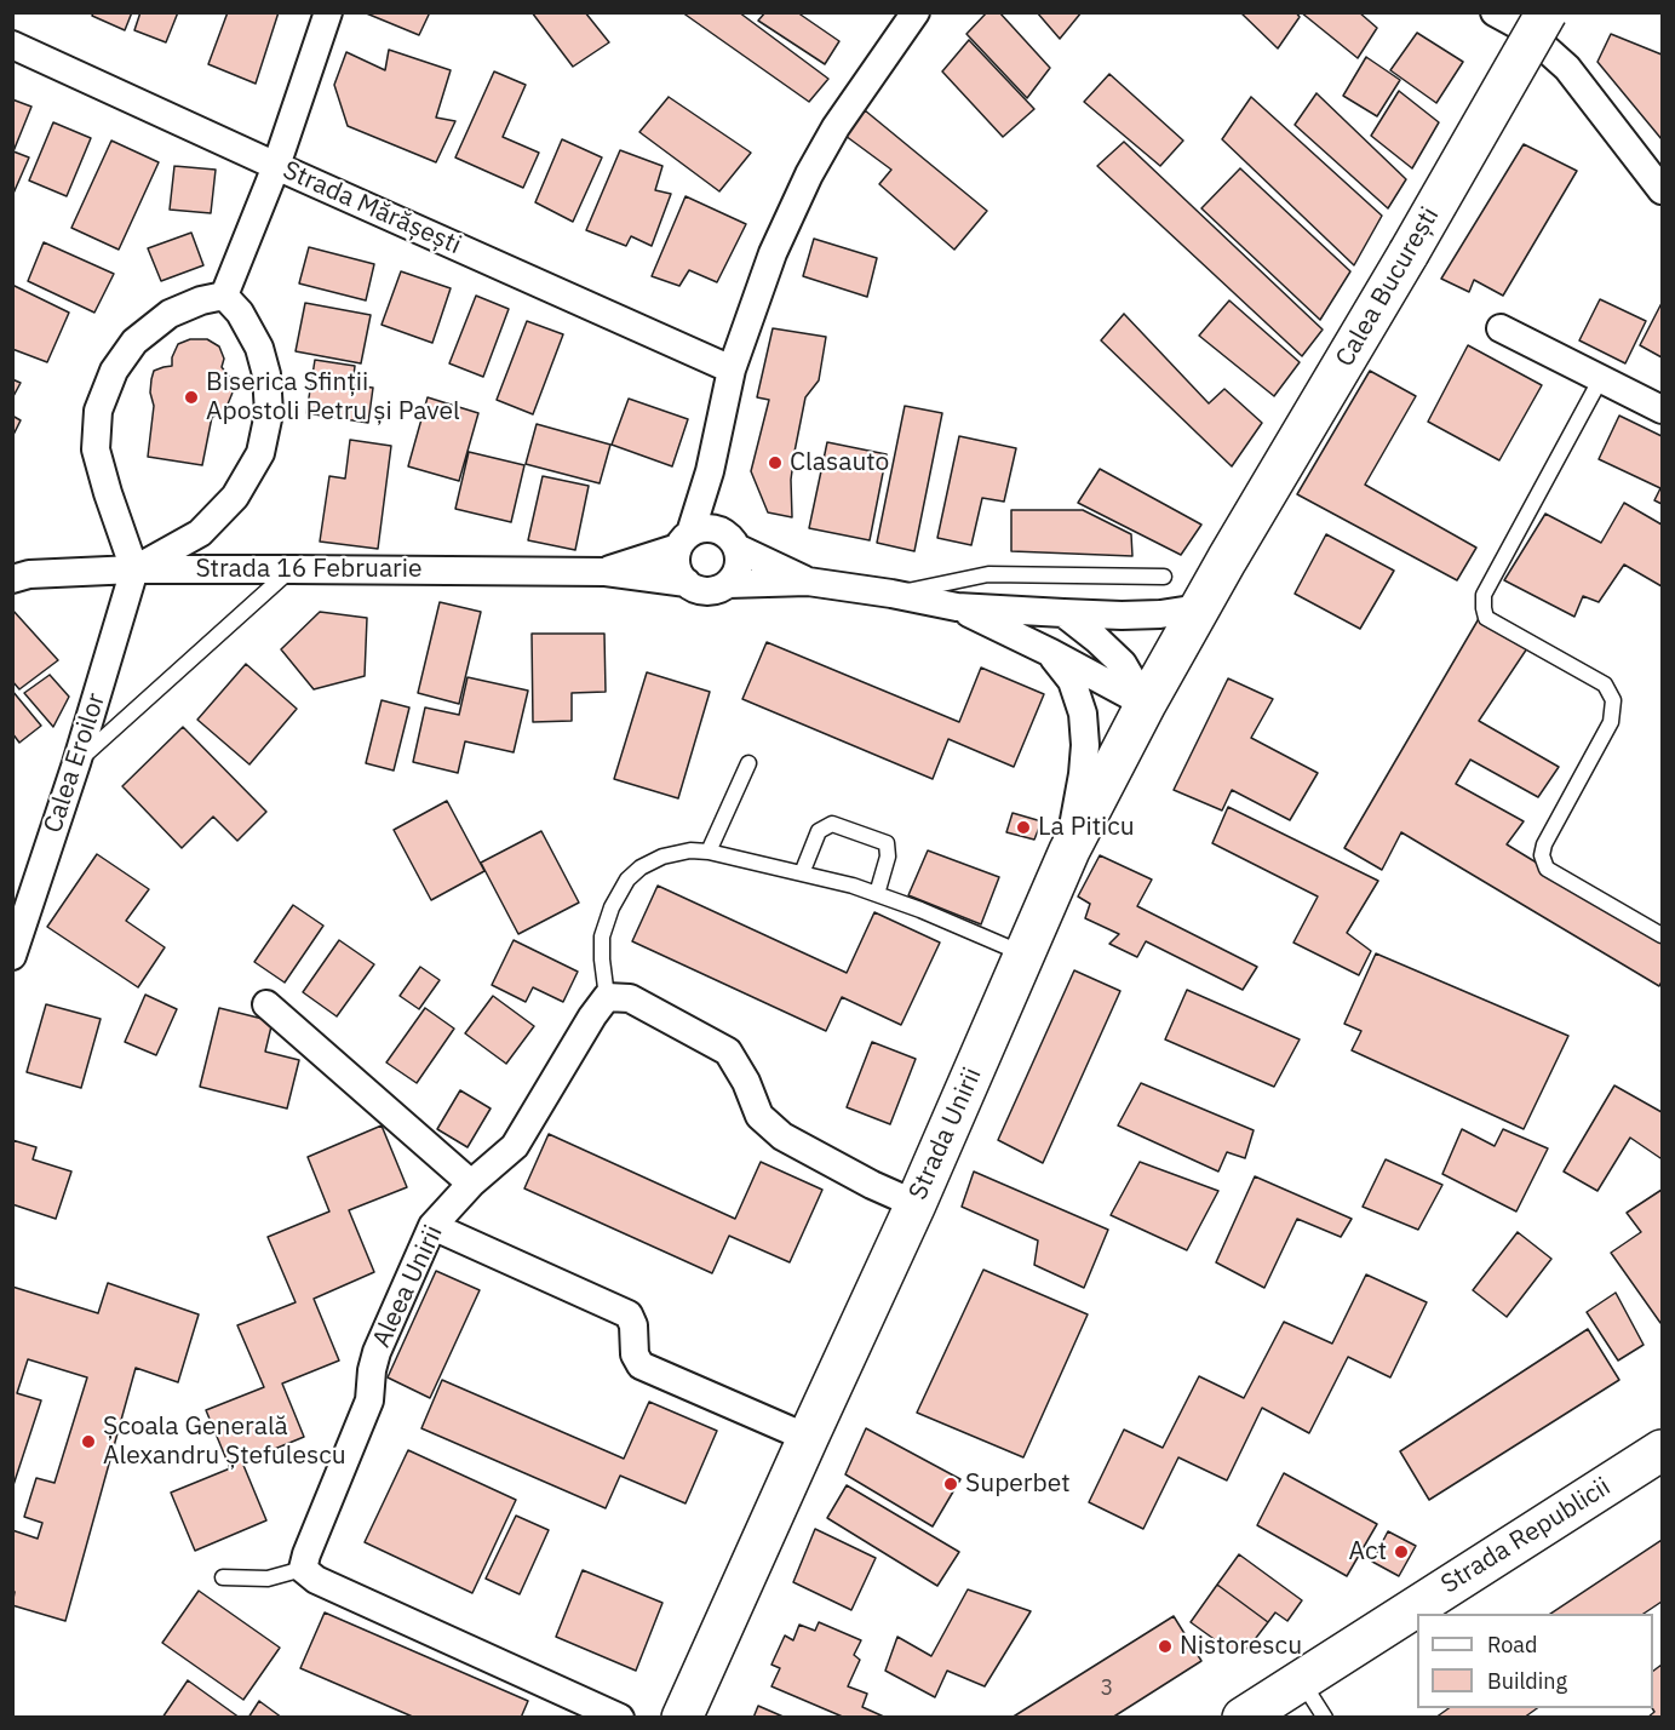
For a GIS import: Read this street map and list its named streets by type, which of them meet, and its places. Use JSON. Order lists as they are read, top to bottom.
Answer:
{
  "streets": {
    "main road": ["Calea București", "Strada Unirii", "Strada Republicii"],
    "street": [
      "Strada Mărășești",
      "Strada 16 Februarie",
      "Calea Eroilor",
      "Aleea Unirii"
    ]
  },
  "crossings": [
    ["Calea București", "Strada Unirii"],
    ["Strada 16 Februarie", "Calea Eroilor"]
  ],
  "places": [
    "Biserica Sfinții Apostoli Petru și Pavel",
    "Clasauto",
    "La Piticu",
    "Școala Generală Alexandru Ștefulescu",
    "Superbet",
    "Act",
    "Nistorescu"
  ],
  "house_numbers": ["3"],
  "legend": ["Road", "Building"]
}
